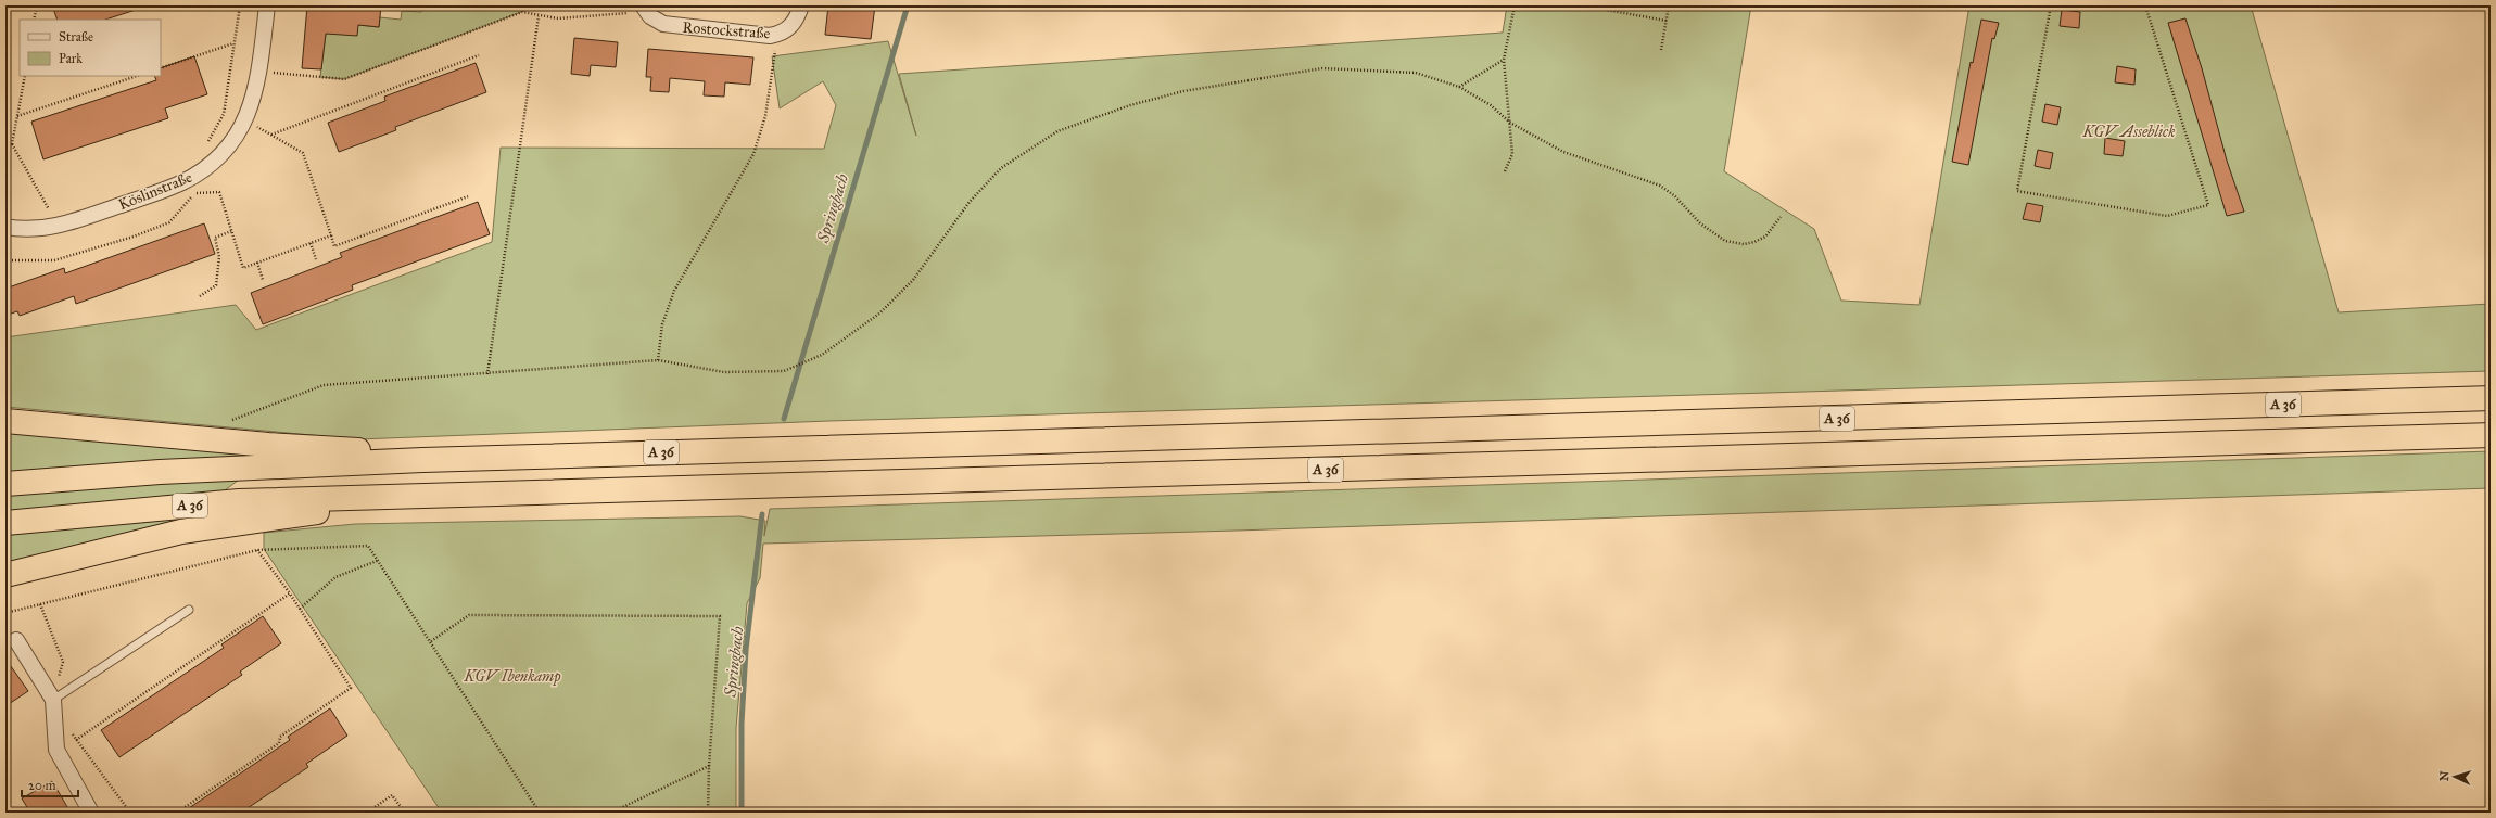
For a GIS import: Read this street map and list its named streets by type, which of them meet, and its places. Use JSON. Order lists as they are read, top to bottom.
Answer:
{
  "streets": {
    "highway": ["A 36"],
    "street": ["Rostockstraße", "Köslinstraße"]
  },
  "water": ["Springbach"],
  "parks": ["KGV Asseblick", "KGV Ibenkamp"],
  "legend": ["Straße", "Park"],
  "scale_bar": "20 m",
  "north": "left"
}
